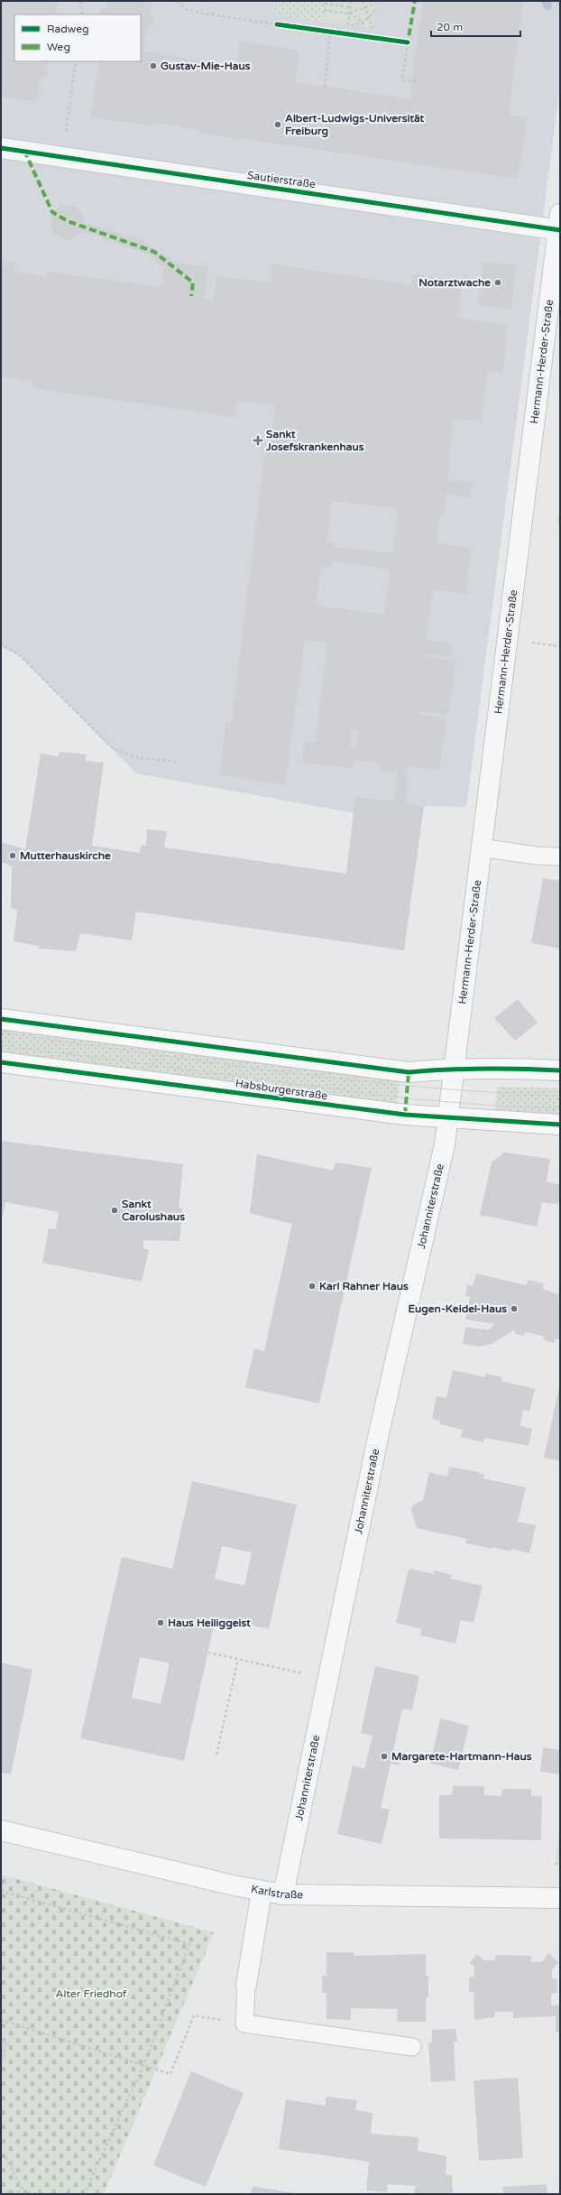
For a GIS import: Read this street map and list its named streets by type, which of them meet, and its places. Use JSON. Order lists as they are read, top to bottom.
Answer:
{
  "streets": {
    "main road": ["Habsburgerstraße"],
    "street": [
      "Sautierstraße",
      "Hermann-Herder-Straße",
      "Johanniterstraße",
      "Karlstraße"
    ]
  },
  "crossings": [
    ["Sautierstraße", "Hermann-Herder-Straße"],
    ["Hermann-Herder-Straße", "Johanniterstraße"],
    ["Habsburgerstraße", "Johanniterstraße"],
    ["Johanniterstraße", "Karlstraße"]
  ],
  "parks": ["Alter Friedhof"],
  "places": {
    "other": [
      "Gustav-Mie-Haus",
      "Albert-Ludwigs-Universität Freiburg",
      "Notarztwache",
      "Mutterhauskirche",
      "Sankt Carolushaus",
      "Karl Rahner Haus",
      "Eugen-Keidel-Haus",
      "Haus Heiliggeist",
      "Margarete-Hartmann-Haus"
    ],
    "health": ["Sankt Josefskrankenhaus"]
  },
  "legend": ["Radweg", "Weg"],
  "scale_bar": "20 m"
}
